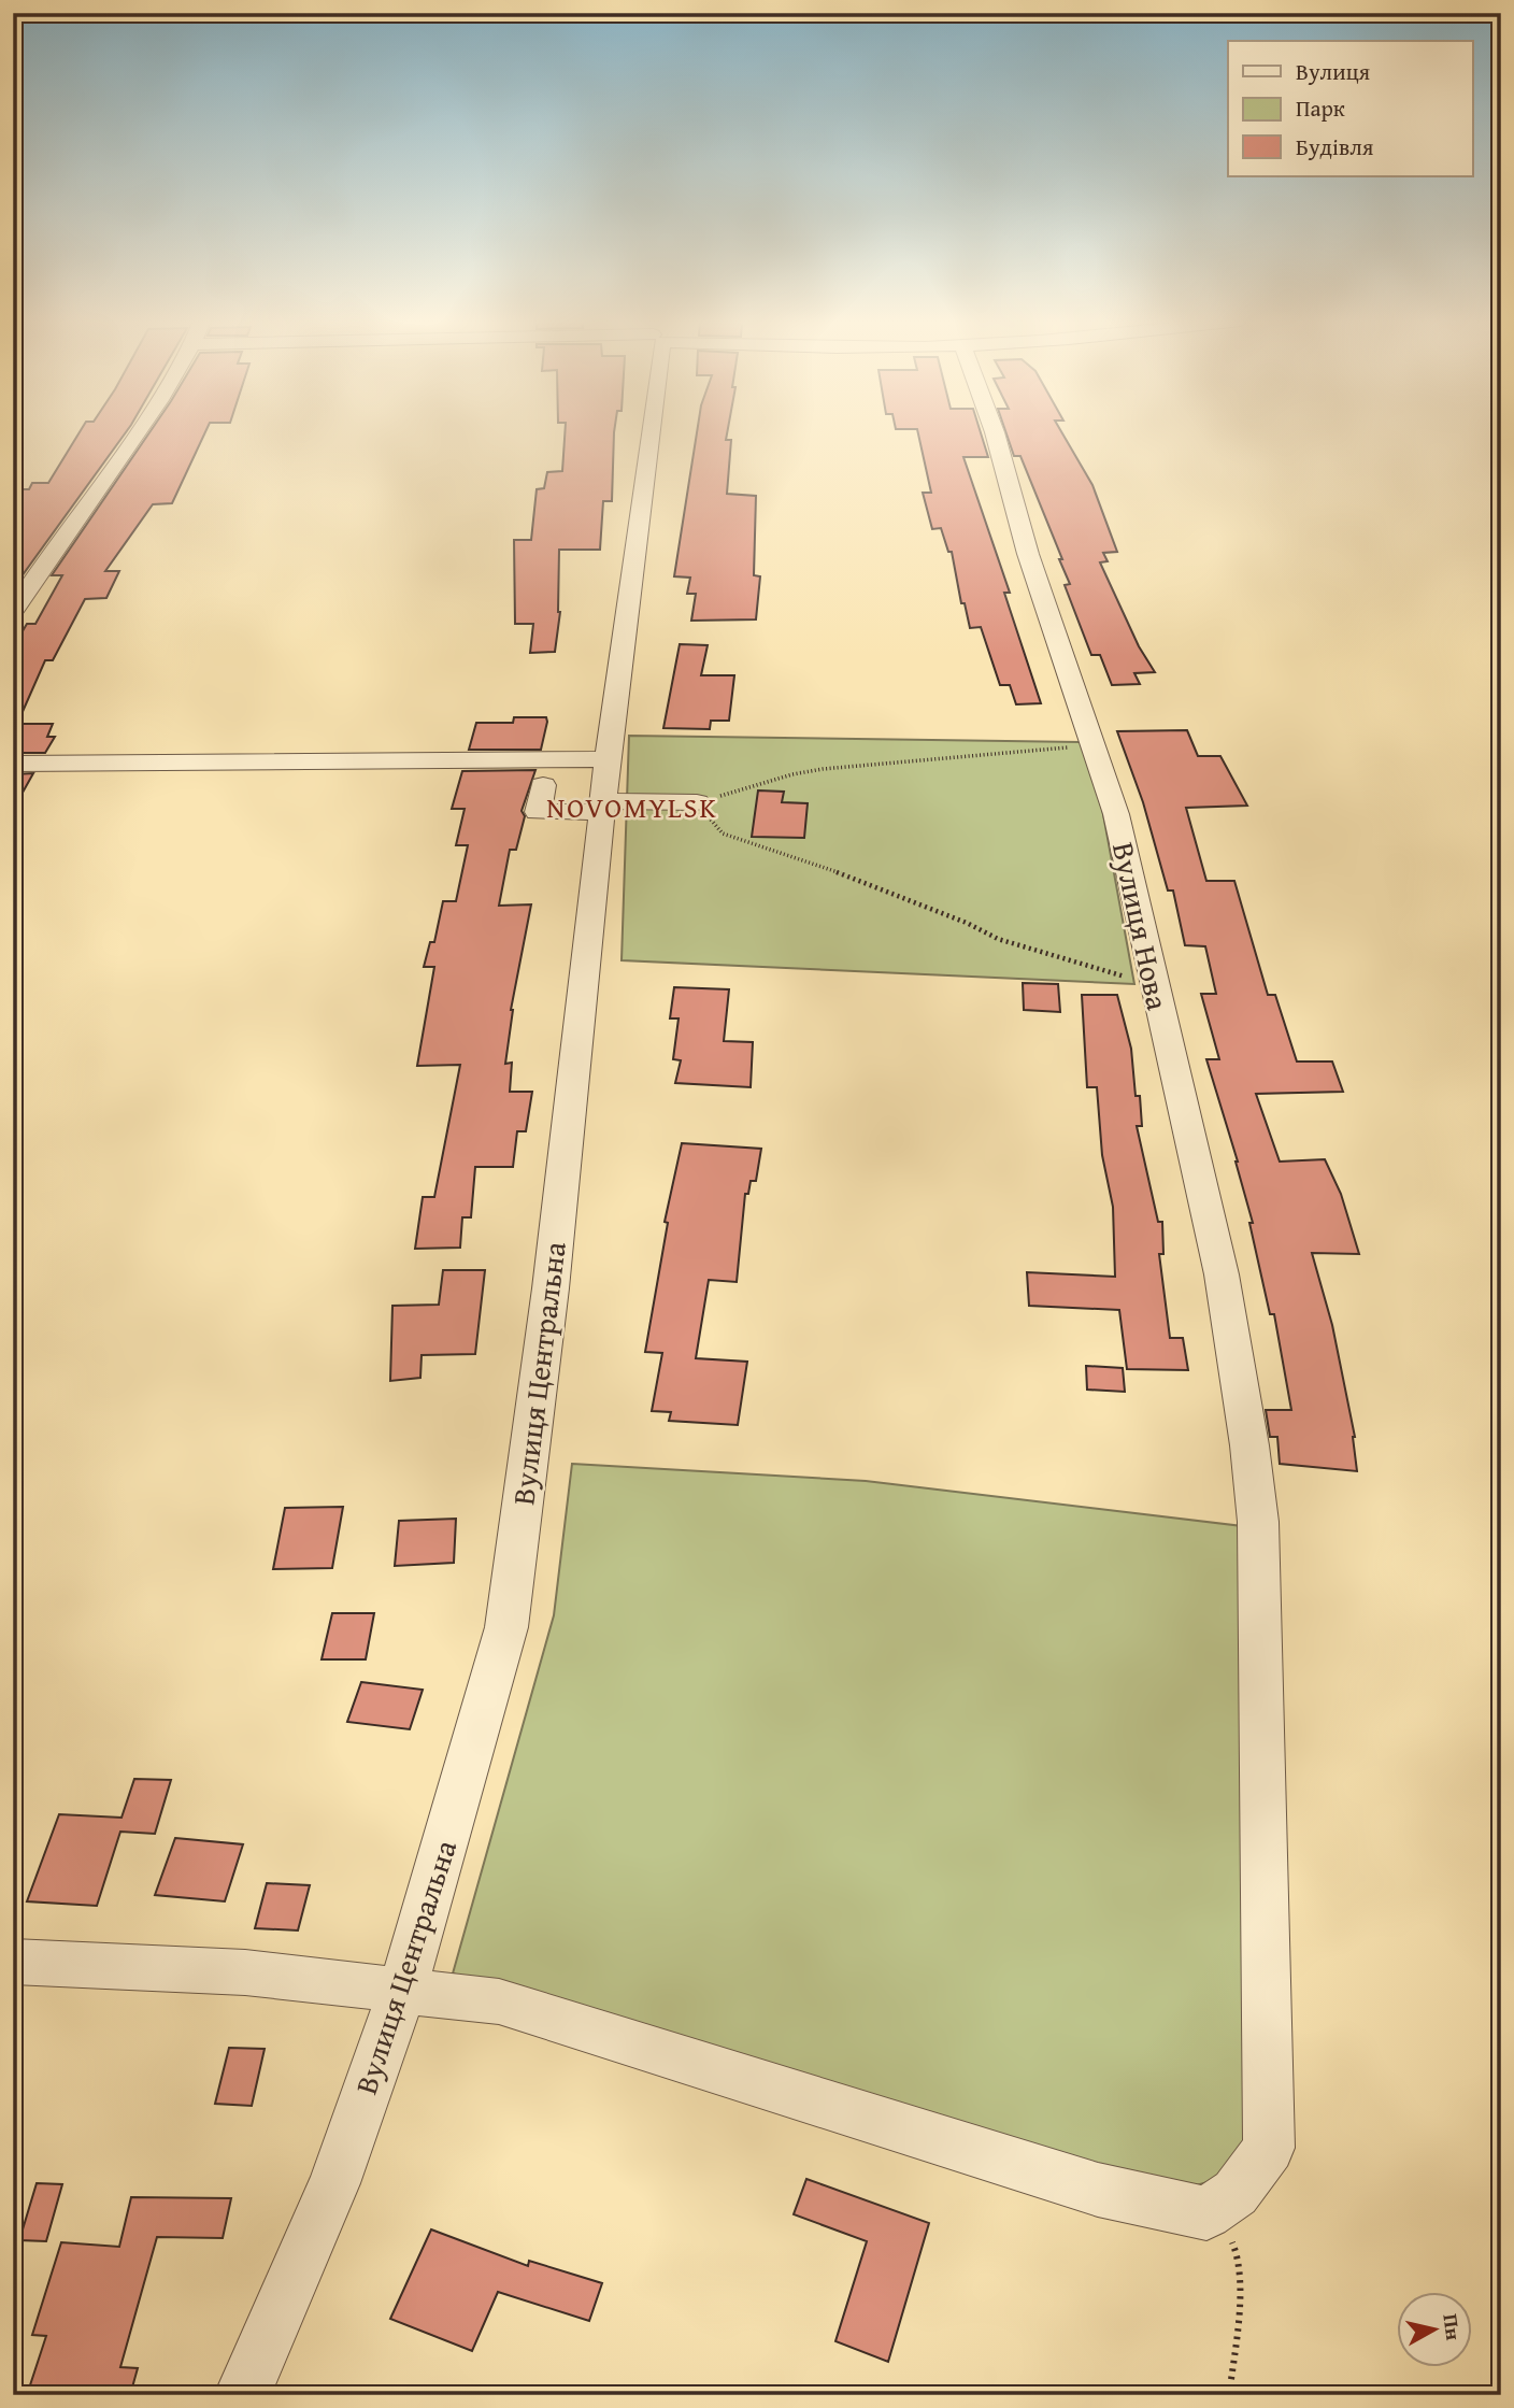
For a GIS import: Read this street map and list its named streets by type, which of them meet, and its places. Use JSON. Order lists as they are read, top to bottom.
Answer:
{
  "streets": {
    "street": ["Вулиця Нова", "Вулиця Центральна"]
  },
  "districts": ["NOVOMYLSK"],
  "legend": ["Вулиця", "Парк", "Будівля"],
  "north": "right"
}
